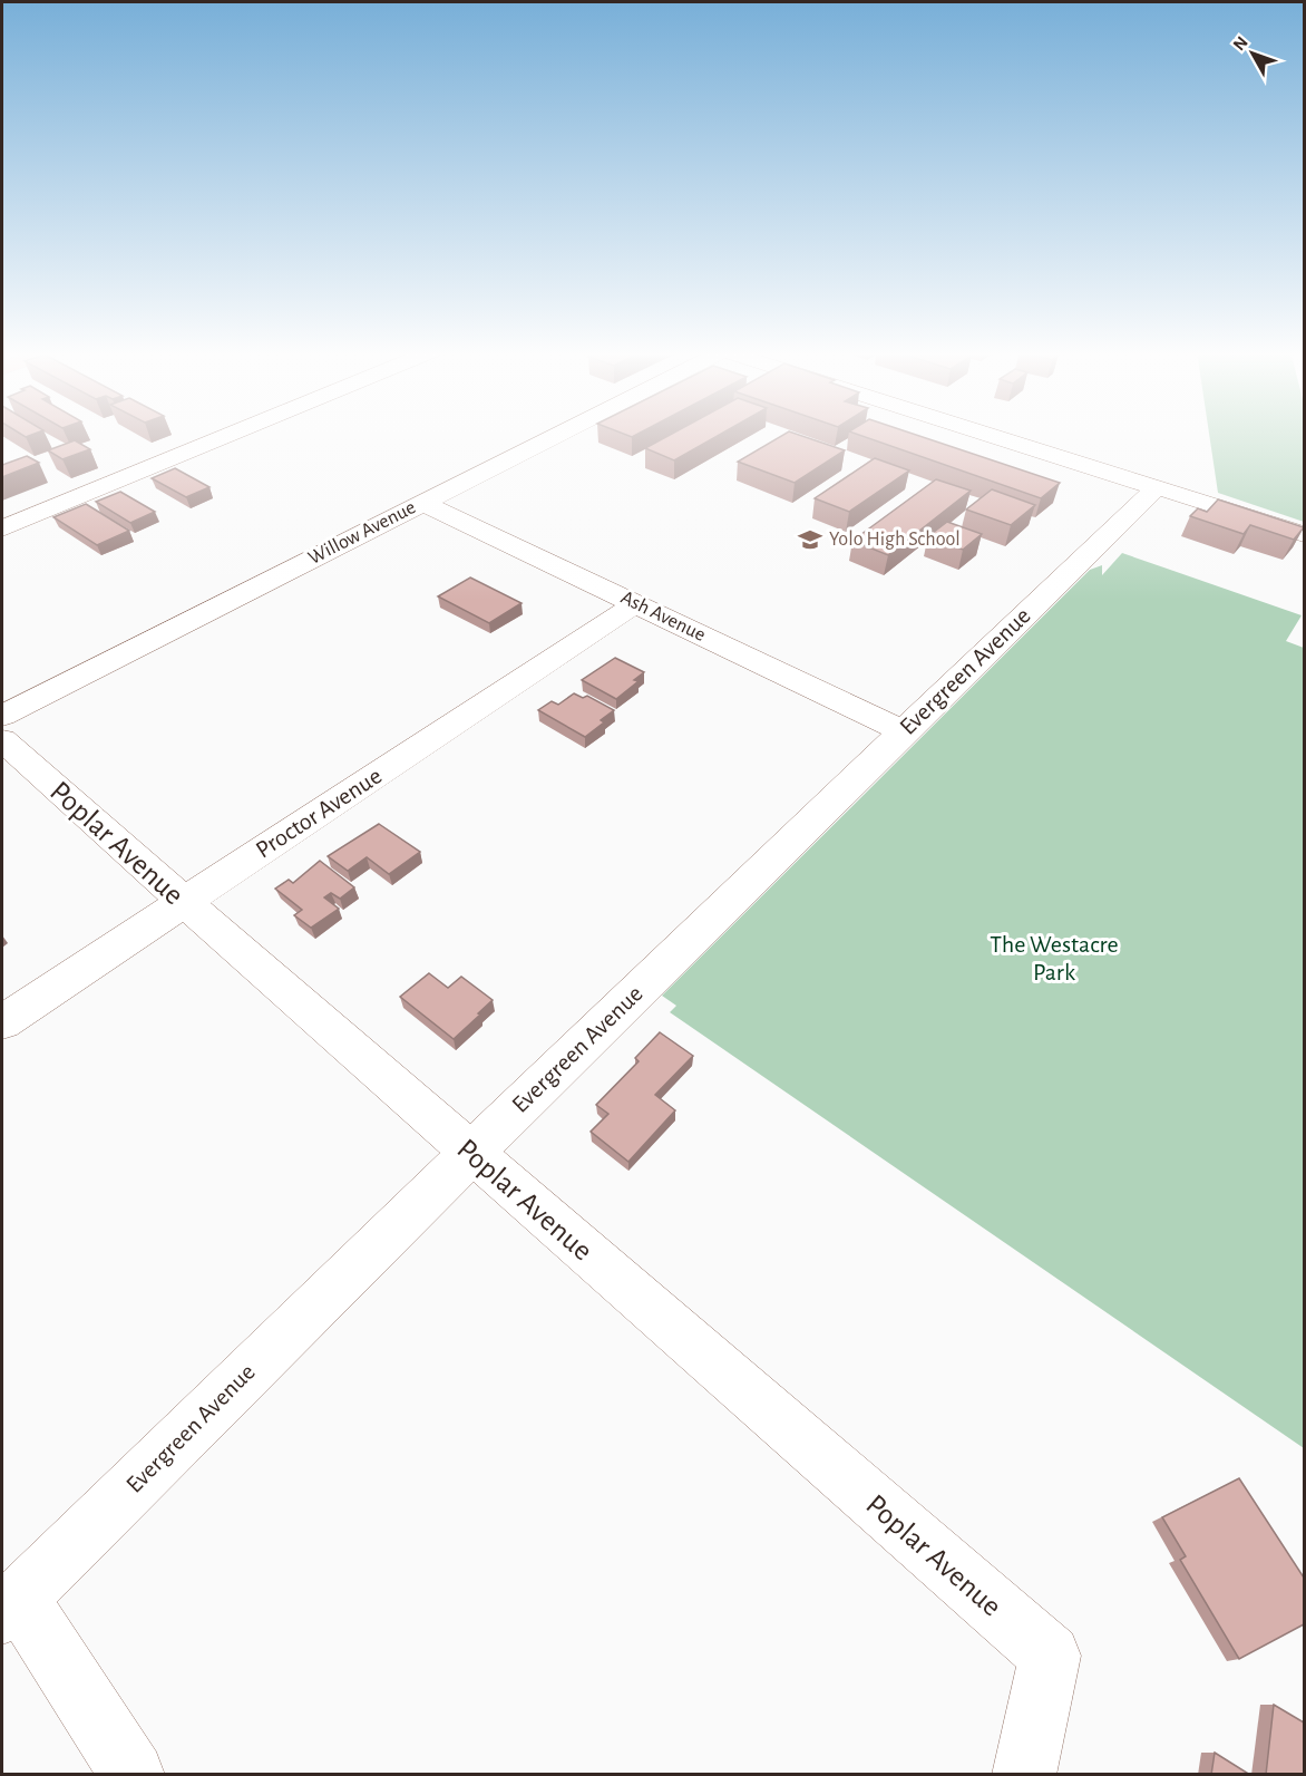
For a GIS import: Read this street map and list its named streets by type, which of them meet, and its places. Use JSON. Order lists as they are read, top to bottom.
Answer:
{
  "streets": {
    "street": [
      "Willow Avenue",
      "Ash Avenue",
      "Evergreen Avenue",
      "Proctor Avenue",
      "Poplar Avenue"
    ]
  },
  "crossings": [
    ["Willow Avenue", "Ash Avenue"],
    ["Ash Avenue", "Evergreen Avenue"],
    ["Ash Avenue", "Proctor Avenue"],
    ["Evergreen Avenue", "Poplar Avenue"],
    ["Proctor Avenue", "Poplar Avenue"]
  ],
  "parks": ["The Westacre Park"],
  "places": {
    "school or university": ["Yolo High School"]
  },
  "north": "top left"
}
